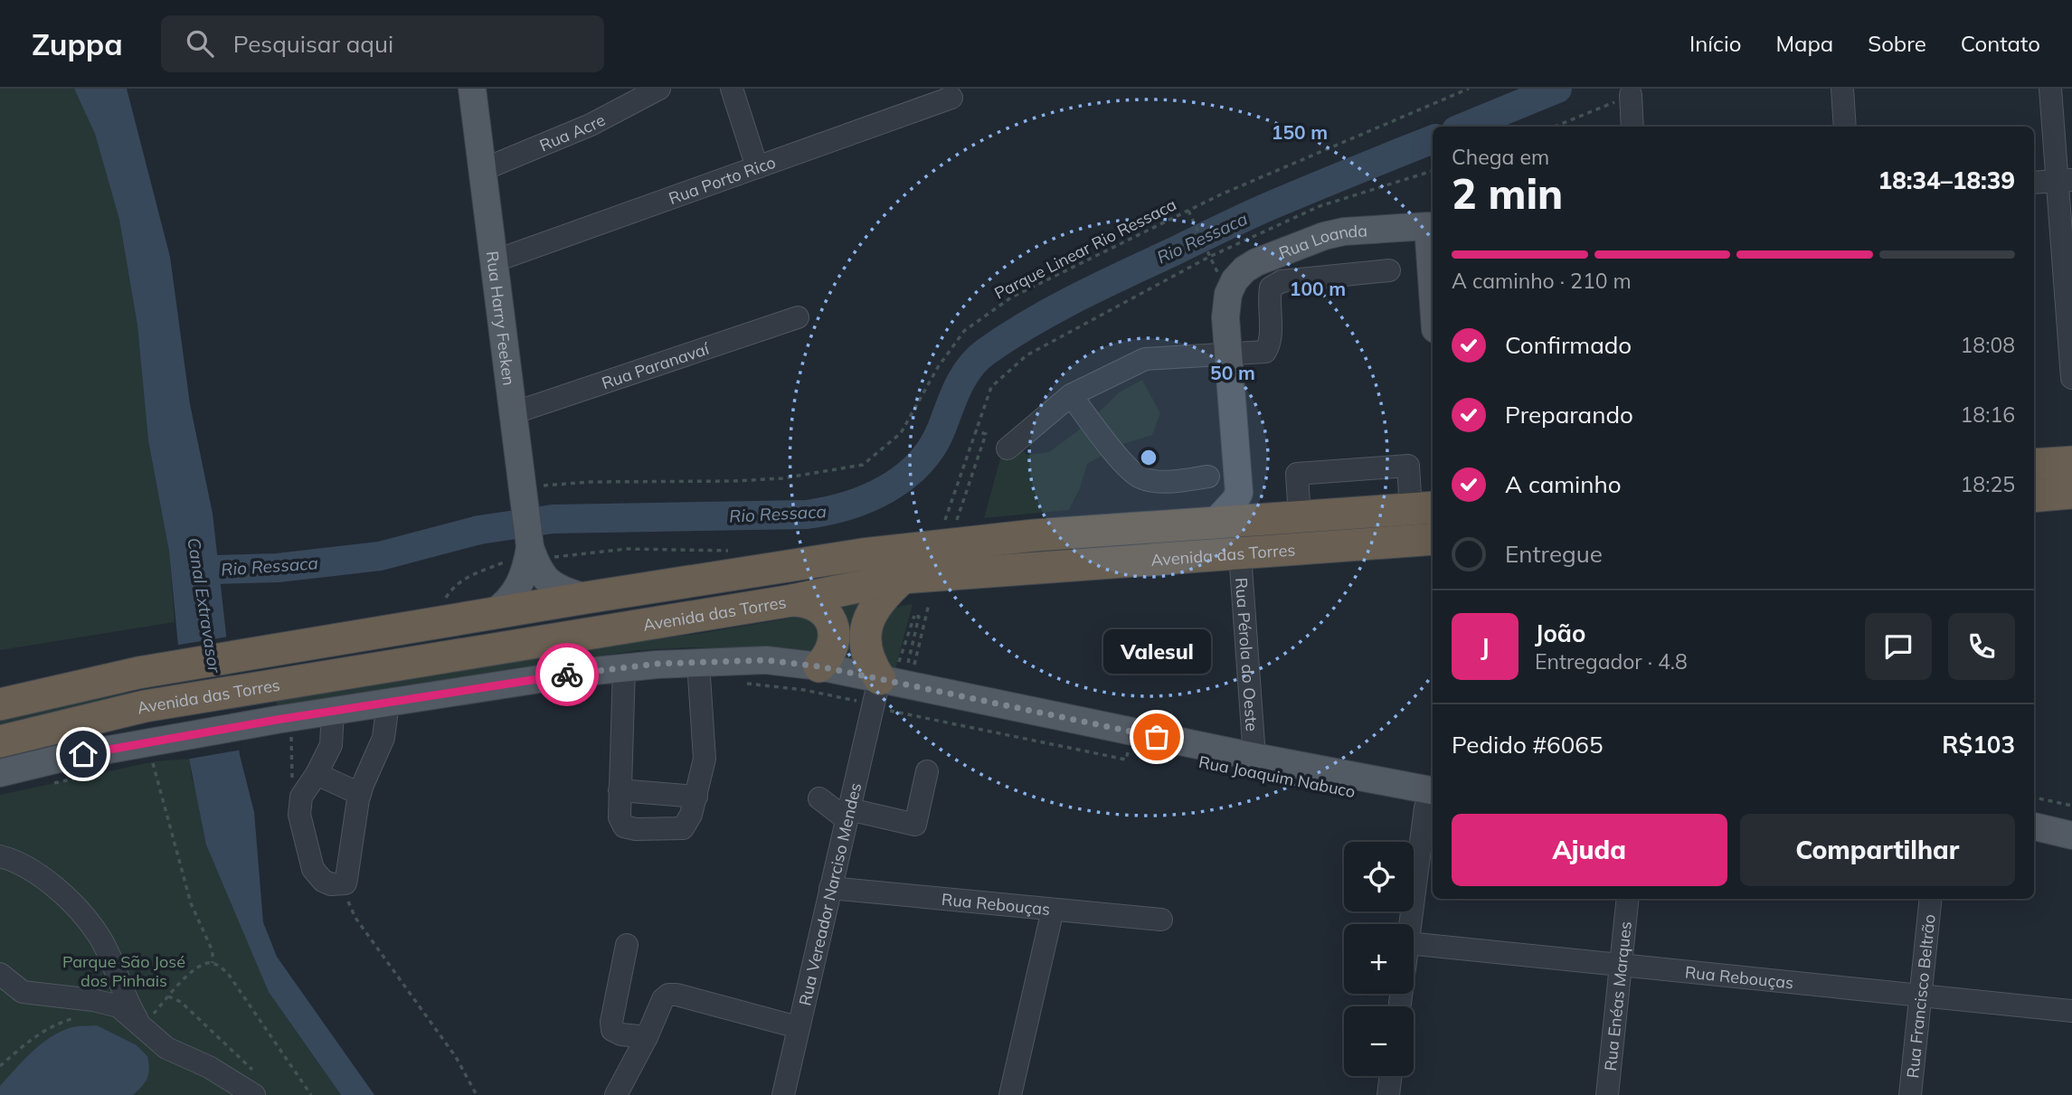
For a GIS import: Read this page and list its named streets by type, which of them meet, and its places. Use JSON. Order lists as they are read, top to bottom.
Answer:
{
  "streets": {
    "highway": ["Avenida das Torres"],
    "main road": ["Rua Loanda", "Rua Harry Feeken", "Rua Joaquim Nabuco"],
    "street": [
      "Rua Acre",
      "Rua Porto Rico",
      "Rua Paranavaí",
      "Rua Pérola do Oeste",
      "Rua Vereador Narciso Mendes",
      "Rua Rebouças",
      "Rua Enéas Marques",
      "Rua Francisco Beltrão"
    ],
    "path": ["Parque Linear Rio Ressaca"]
  },
  "crossings": [
    ["Rua Acre", "Rua Harry Feeken"],
    ["Rua Porto Rico", "Rua Harry Feeken"],
    ["Parque Linear Rio Ressaca", "Rua Harry Feeken"],
    ["Rua Harry Feeken", "Rua Paranavaí"],
    ["Rua Harry Feeken", "Avenida das Torres"],
    ["Avenida das Torres", "Rua Pérola do Oeste"],
    ["Rua Pérola do Oeste", "Rua Joaquim Nabuco"],
    ["Rua Joaquim Nabuco", "Rua Vereador Narciso Mendes"],
    ["Rua Vereador Narciso Mendes", "Rua Rebouças"],
    ["Rua Rebouças", "Rua Enéas Marques"],
    ["Rua Rebouças", "Rua Francisco Beltrão"]
  ],
  "water": ["Rio Ressaca", "Canal Extravasor"],
  "parks": ["Parque São José dos Pinhais"],
  "places": ["Valesul"],
  "page": {
    "header": "Zuppa",
    "search": "Pesquisar aqui",
    "nav": [
      "Início",
      "Mapa",
      "Sobre",
      "Contato"
    ],
    "heading": ["2 min", "Chega em", "18:34–18:39"],
    "panel": [
      "João",
      "Entregador · 4.8",
      "Pedido #6065",
      "R$103"
    ],
    "bar": "A caminho · 210 m",
    "list": [
      ["Confirmado", "18:08"],
      ["Preparando", "18:16"],
      ["A caminho", "18:25"],
      "Entregue"
    ],
    "round": "J",
    "bubble": "Valesul",
    "buttons": ["Ajuda", "Compartilhar"],
    "map_buttons": ["+", "−"]
  },
  "rings": ["150 m", "100 m", "50 m"]
}
